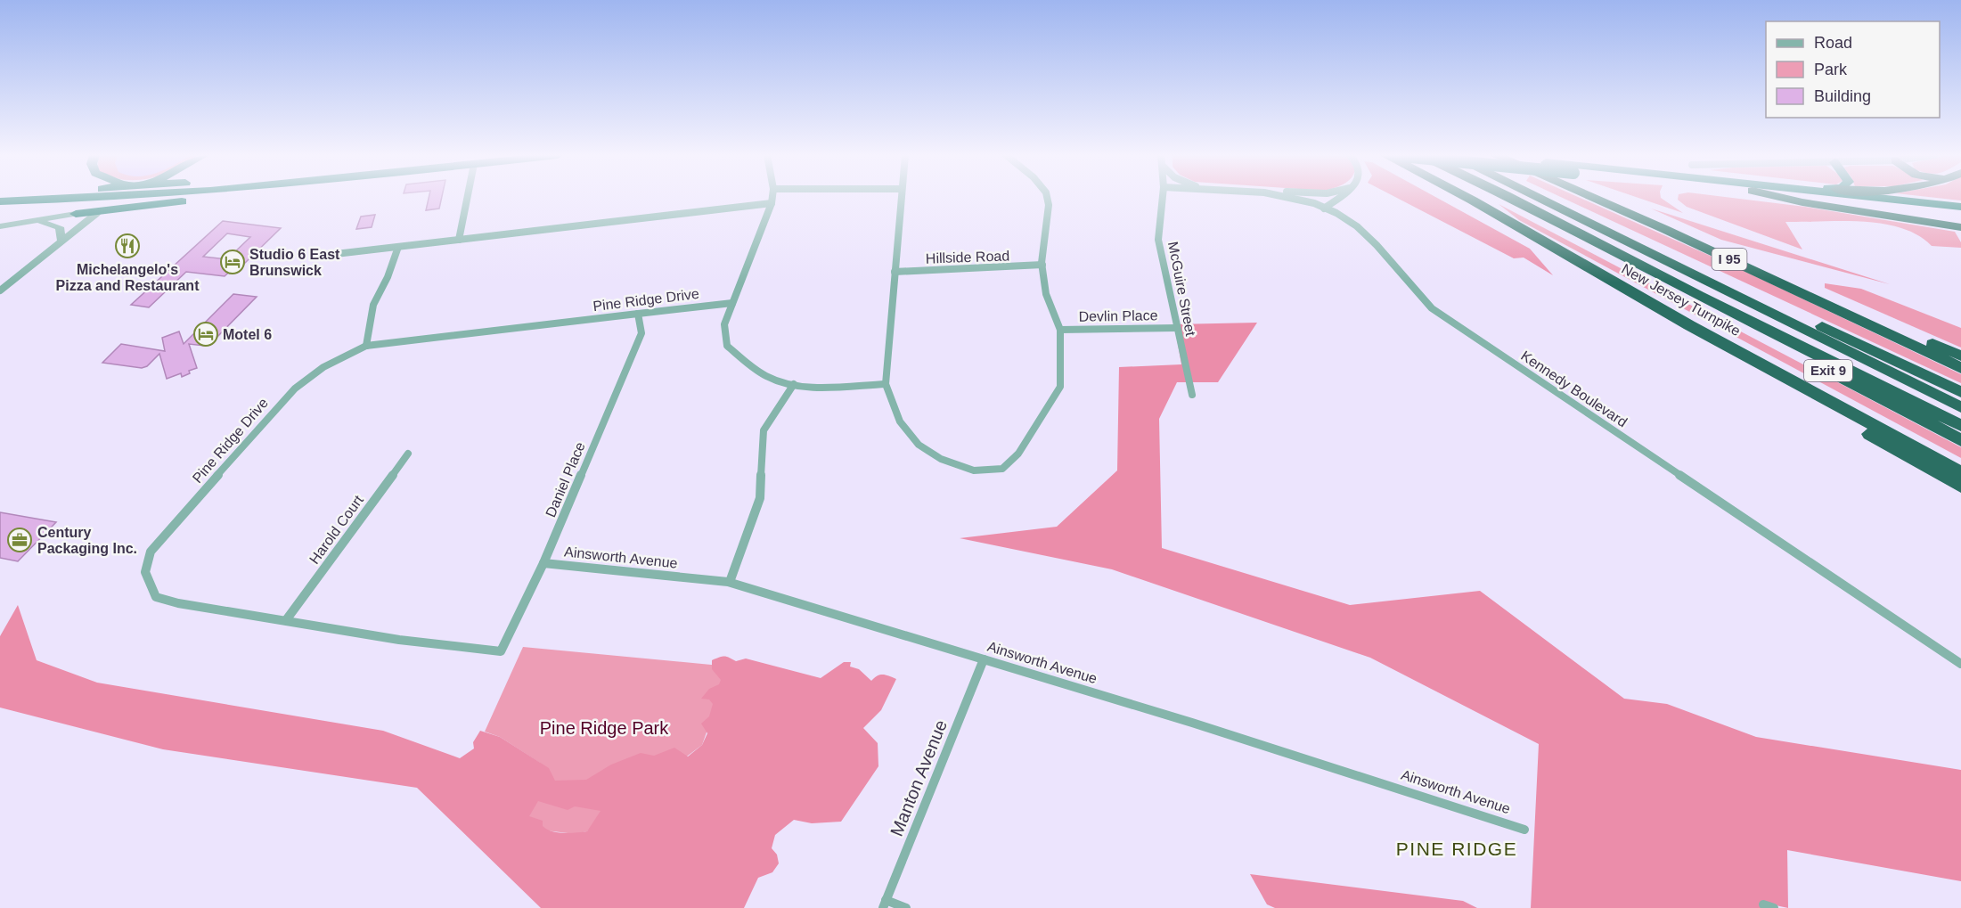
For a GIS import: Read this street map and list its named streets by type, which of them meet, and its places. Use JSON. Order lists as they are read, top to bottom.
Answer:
{
  "streets": {
    "highway": ["I 95", "New Jersey Turnpike", "Exit 9"],
    "street": [
      "Hillside Road",
      "McGuire Street",
      "Pine Ridge Drive",
      "Devlin Place",
      "Kennedy Boulevard",
      "Daniel Place",
      "Harold Court",
      "Ainsworth Avenue",
      "Manton Avenue"
    ]
  },
  "crossings": [
    ["McGuire Street", "Devlin Place"],
    ["Pine Ridge Drive", "Daniel Place"],
    ["Pine Ridge Drive", "Harold Court"],
    ["New Jersey Turnpike", "Exit 9"],
    ["Daniel Place", "Ainsworth Avenue"],
    ["Ainsworth Avenue", "Manton Avenue"]
  ],
  "districts": ["PINE RIDGE"],
  "parks": ["Pine Ridge Park"],
  "places": {
    "restaurant": ["Michelangelo's Pizza and Restaurant"],
    "hotel": ["Studio 6 East Brunswick", "Motel 6"],
    "office": ["Century Packaging Inc."]
  },
  "legend": ["Road", "Park", "Building"]
}
